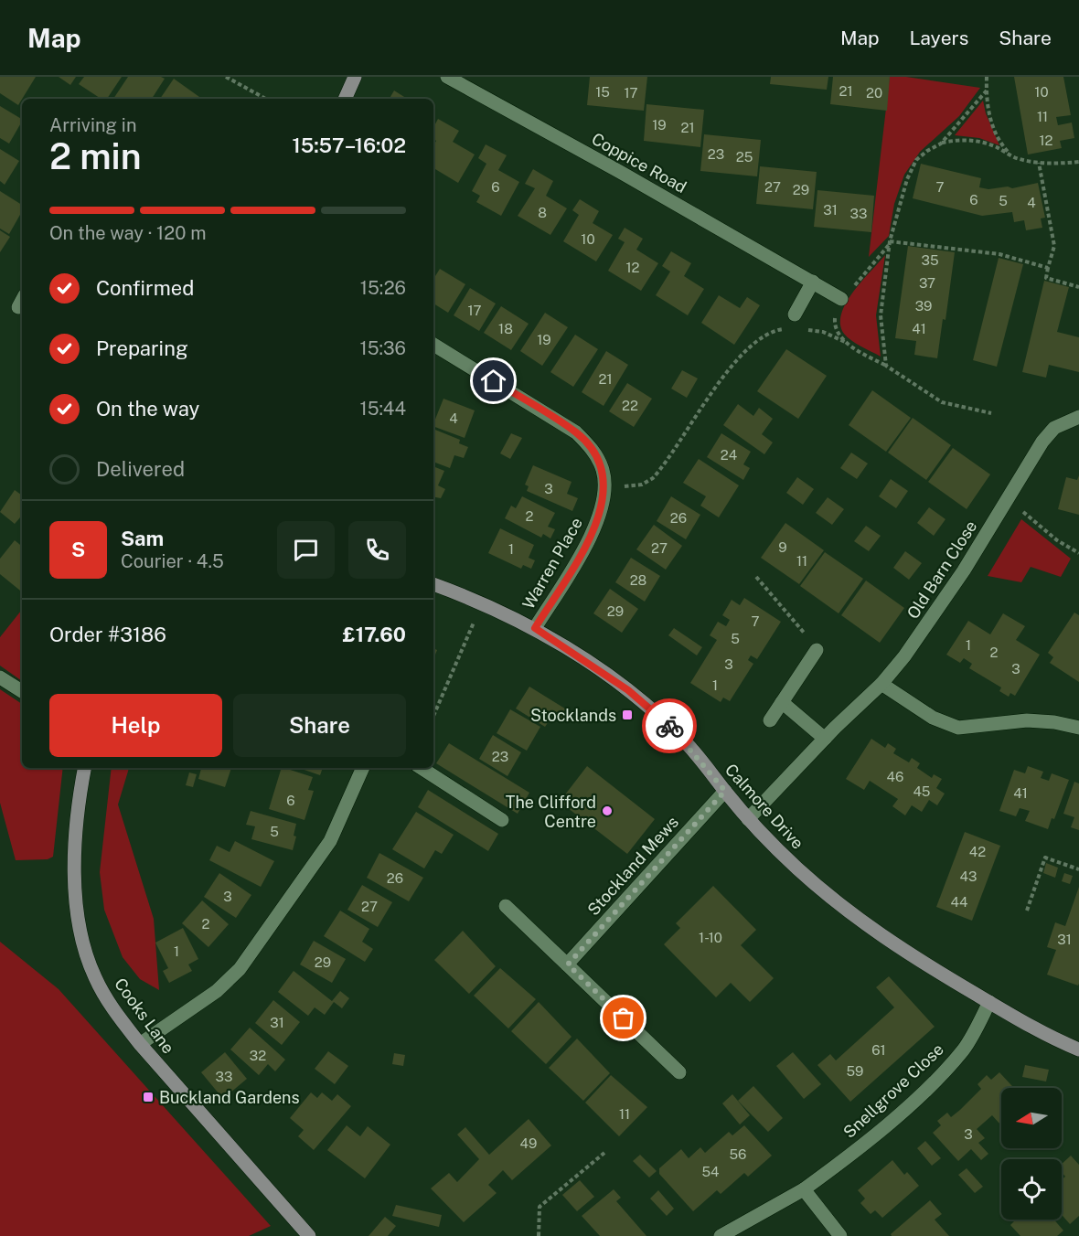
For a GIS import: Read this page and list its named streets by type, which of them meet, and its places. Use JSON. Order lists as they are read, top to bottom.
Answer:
{
  "streets": {
    "street": [
      "Coppice Road",
      "Warren Place",
      "Old Barn Close",
      "Calmore Drive",
      "Stockland Mews",
      "Cooks Lane",
      "Snellgrove Close"
    ]
  },
  "crossings": [
    ["Warren Place", "Calmore Drive"],
    ["Old Barn Close", "Calmore Drive"],
    ["Calmore Drive", "Stockland Mews"],
    ["Calmore Drive", "Snellgrove Close"]
  ],
  "places": {
    "transit": ["Stocklands", "Buckland Gardens"],
    "other": ["The Clifford Centre"]
  },
  "house_numbers": [
    "21",
    "15",
    "10",
    "17",
    "20",
    "11",
    "19",
    "21",
    "12",
    "23",
    "25",
    "6",
    "27",
    "7",
    "29",
    "6",
    "5",
    "4",
    "31",
    "8",
    "33",
    "10",
    "35",
    "12",
    "37",
    "39",
    "17",
    "18",
    "41",
    "19",
    "21",
    "22",
    "4",
    "24",
    "3",
    "2",
    "26",
    "9",
    "27",
    "1",
    "11",
    "28",
    "29",
    "7",
    "5",
    "1",
    "2",
    "3",
    "3",
    "1",
    "23",
    "46",
    "45",
    "41",
    "6",
    "5",
    "42",
    "43",
    "26",
    "3",
    "44",
    "27",
    "2",
    "1-10",
    "31",
    "1",
    "29",
    "31",
    "61",
    "32",
    "59",
    "33",
    "11",
    "3",
    "49",
    "56",
    "54"
  ],
  "north": "left",
  "page": {
    "header": "Map",
    "nav": ["Map", "Layers", "Share"],
    "heading": ["2 min", "Arriving in", "15:57–16:02"],
    "panel": [
      "Sam",
      "Courier · 4.5",
      "Order #3186",
      "£17.60"
    ],
    "bar": "On the way · 120 m",
    "list": [
      ["Confirmed", "15:26"],
      ["Preparing", "15:36"],
      ["On the way", "15:44"],
      "Delivered"
    ],
    "round": "S",
    "buttons": ["Help", "Share"]
  }
}
